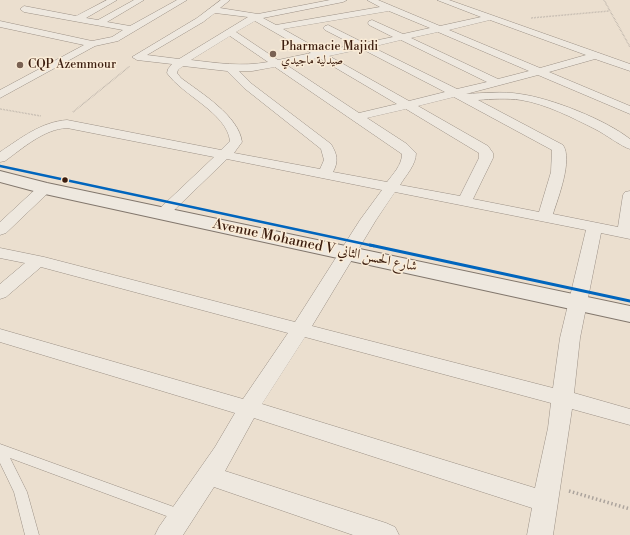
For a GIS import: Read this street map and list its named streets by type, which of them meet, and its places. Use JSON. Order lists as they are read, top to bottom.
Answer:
{
  "streets": {
    "main road": ["Avenue Mohamed V شارع الحسن الثاني"]
  },
  "places": ["Pharmacie Majidi صيدلية ماجيدي", "CQP Azemmour"]
}
